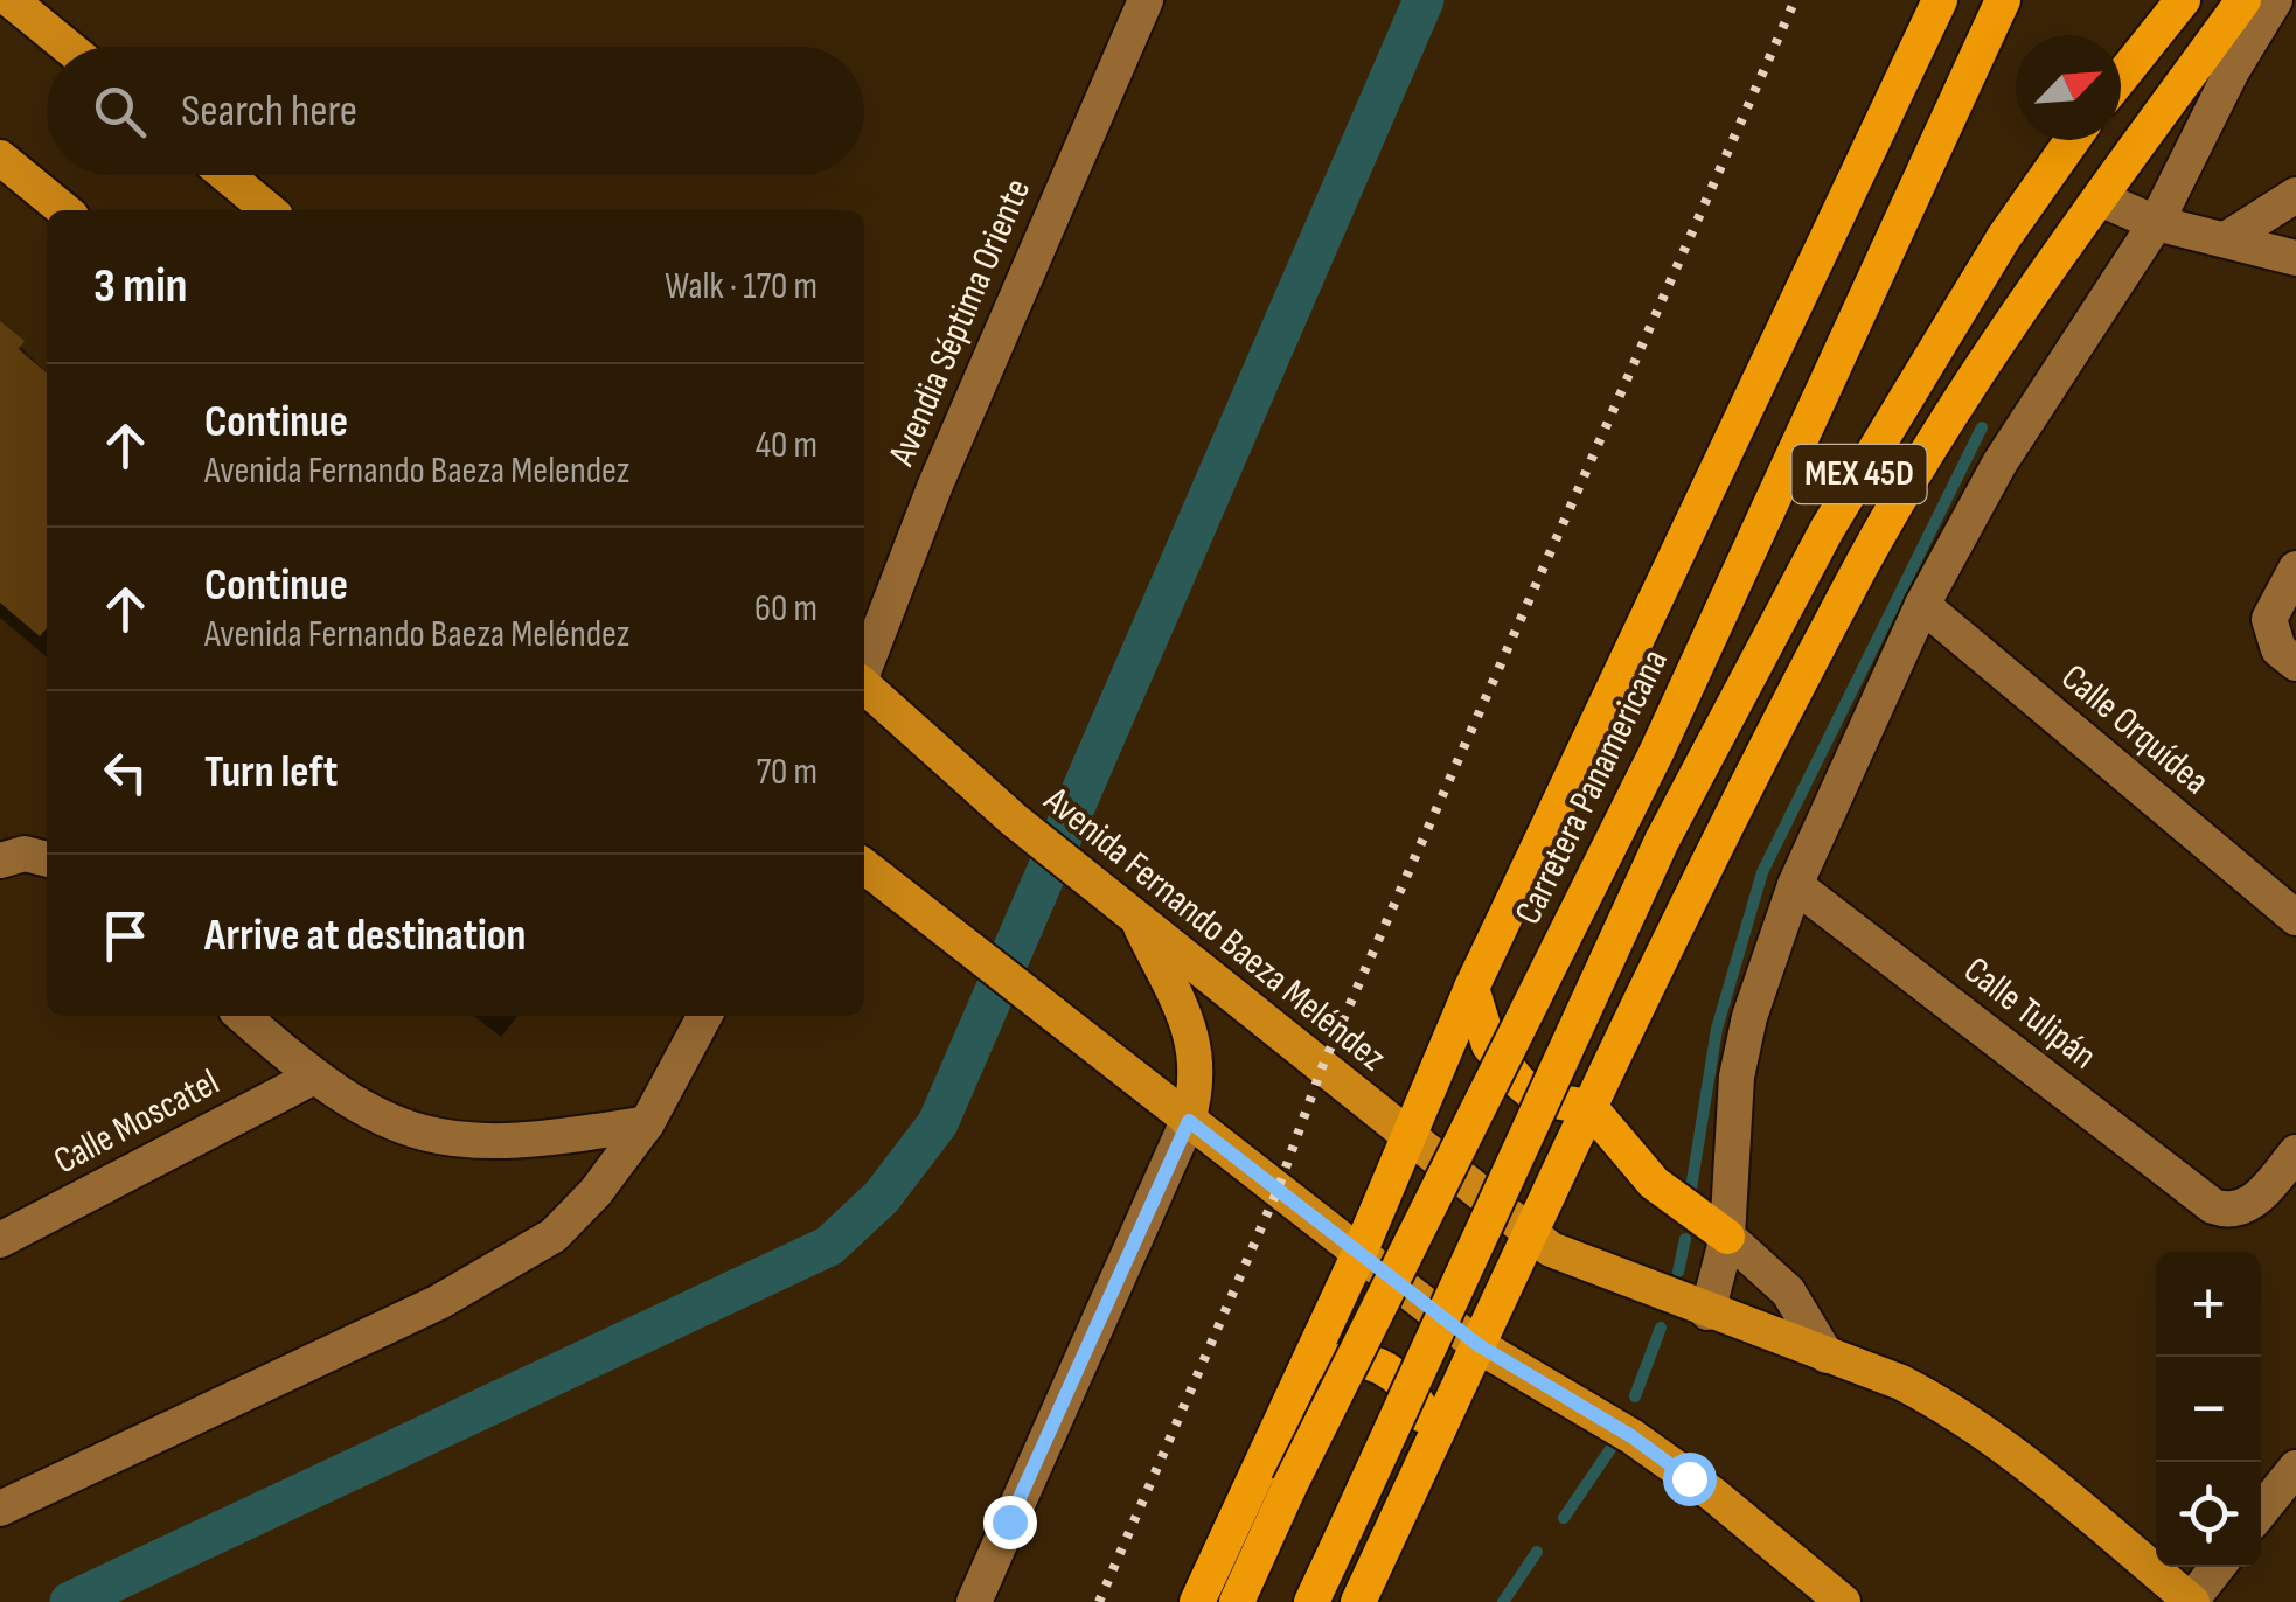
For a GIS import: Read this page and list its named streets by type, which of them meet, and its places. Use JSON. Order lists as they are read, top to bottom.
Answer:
{
  "streets": {
    "highway": ["MEX 45D", "Carretera Panamericana"],
    "main road": ["Avenida Fernando Baeza Meléndez"],
    "street": [
      "Avendia Séptima Oriente",
      "Calle Orquídea",
      "Calle Tulipán",
      "Calle Moscatel"
    ]
  },
  "north": "top right",
  "page": {
    "search": "Search here",
    "heading": ["3 min", "Walk · 170 m"],
    "list": [
      ["Continue", "Avenida Fernando Baeza Melendez", "40 m"],
      ["Continue", "Avenida Fernando Baeza Meléndez", "60 m"],
      ["Turn left", "70 m"],
      "Arrive at destination"
    ],
    "map_buttons": ["+", "−"]
  }
}
